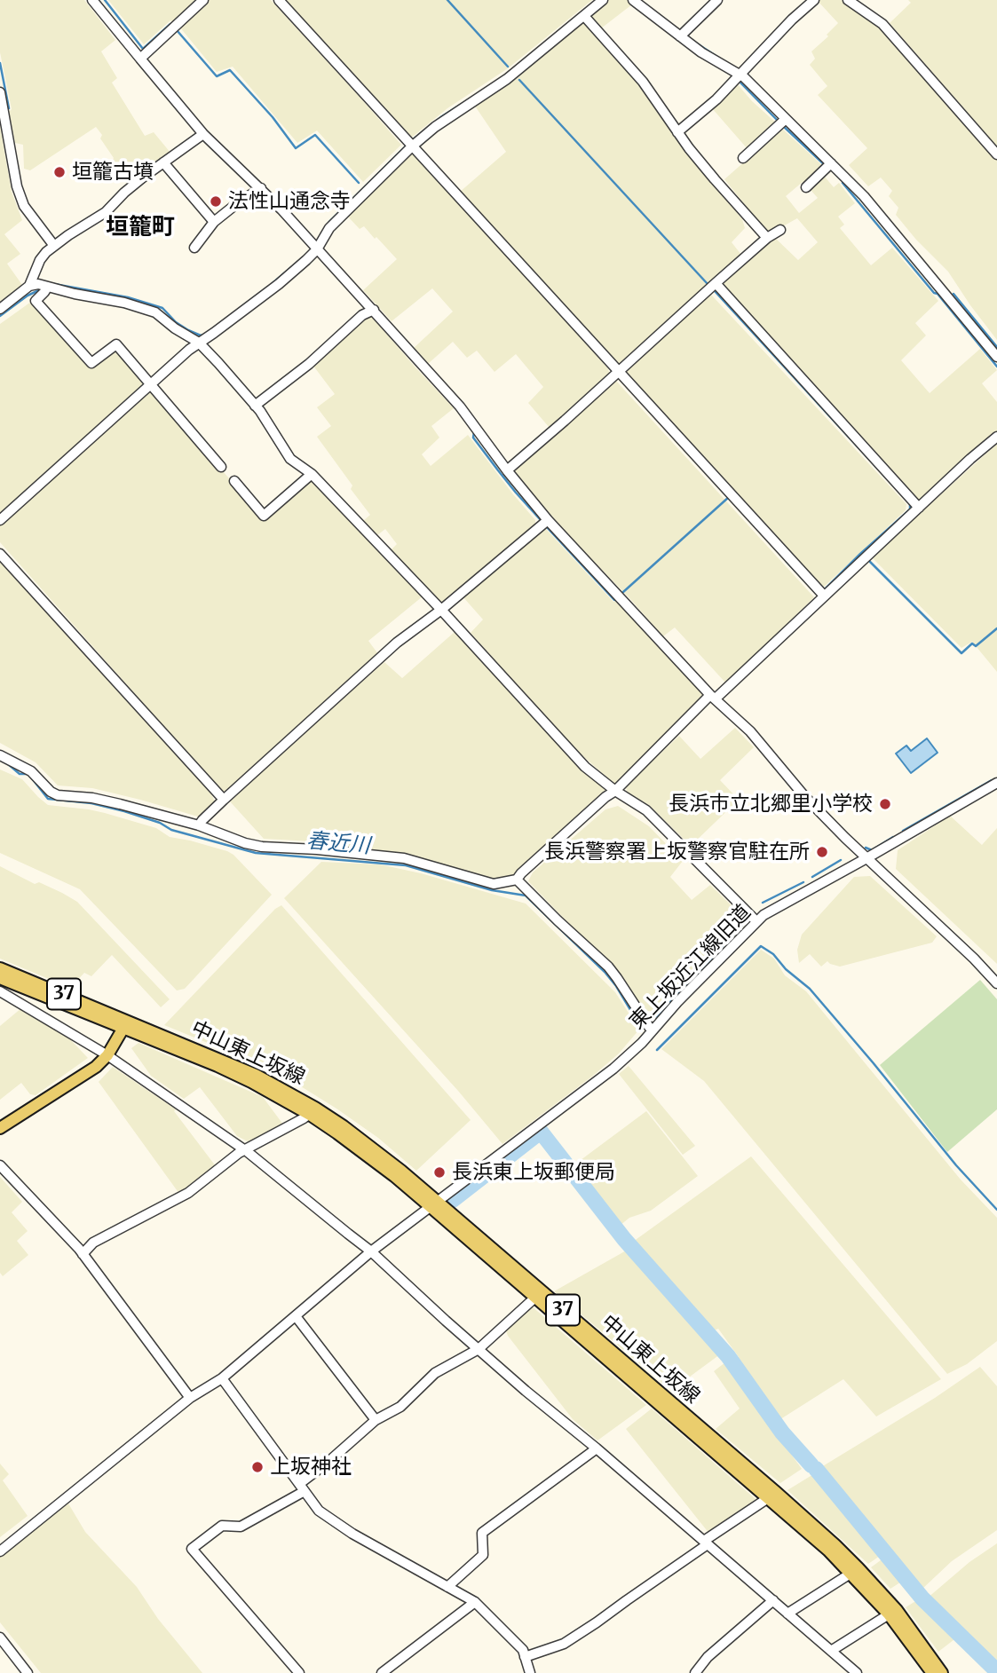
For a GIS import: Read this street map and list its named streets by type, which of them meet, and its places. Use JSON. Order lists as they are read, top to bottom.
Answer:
{
  "streets": {
    "main road": ["37", "中山東上坂線"],
    "street": ["東上坂近江線旧道"]
  },
  "crossings": [
    ["東上坂近江線旧道", "中山東上坂線"]
  ],
  "districts": ["垣籠町"],
  "water": ["春近川"],
  "places": [
    "垣籠古墳",
    "法性山通念寺",
    "長浜市立北郷里小学校",
    "長浜警察署上坂警察官駐在所",
    "長浜東上坂郵便局",
    "上坂神社"
  ]
}
